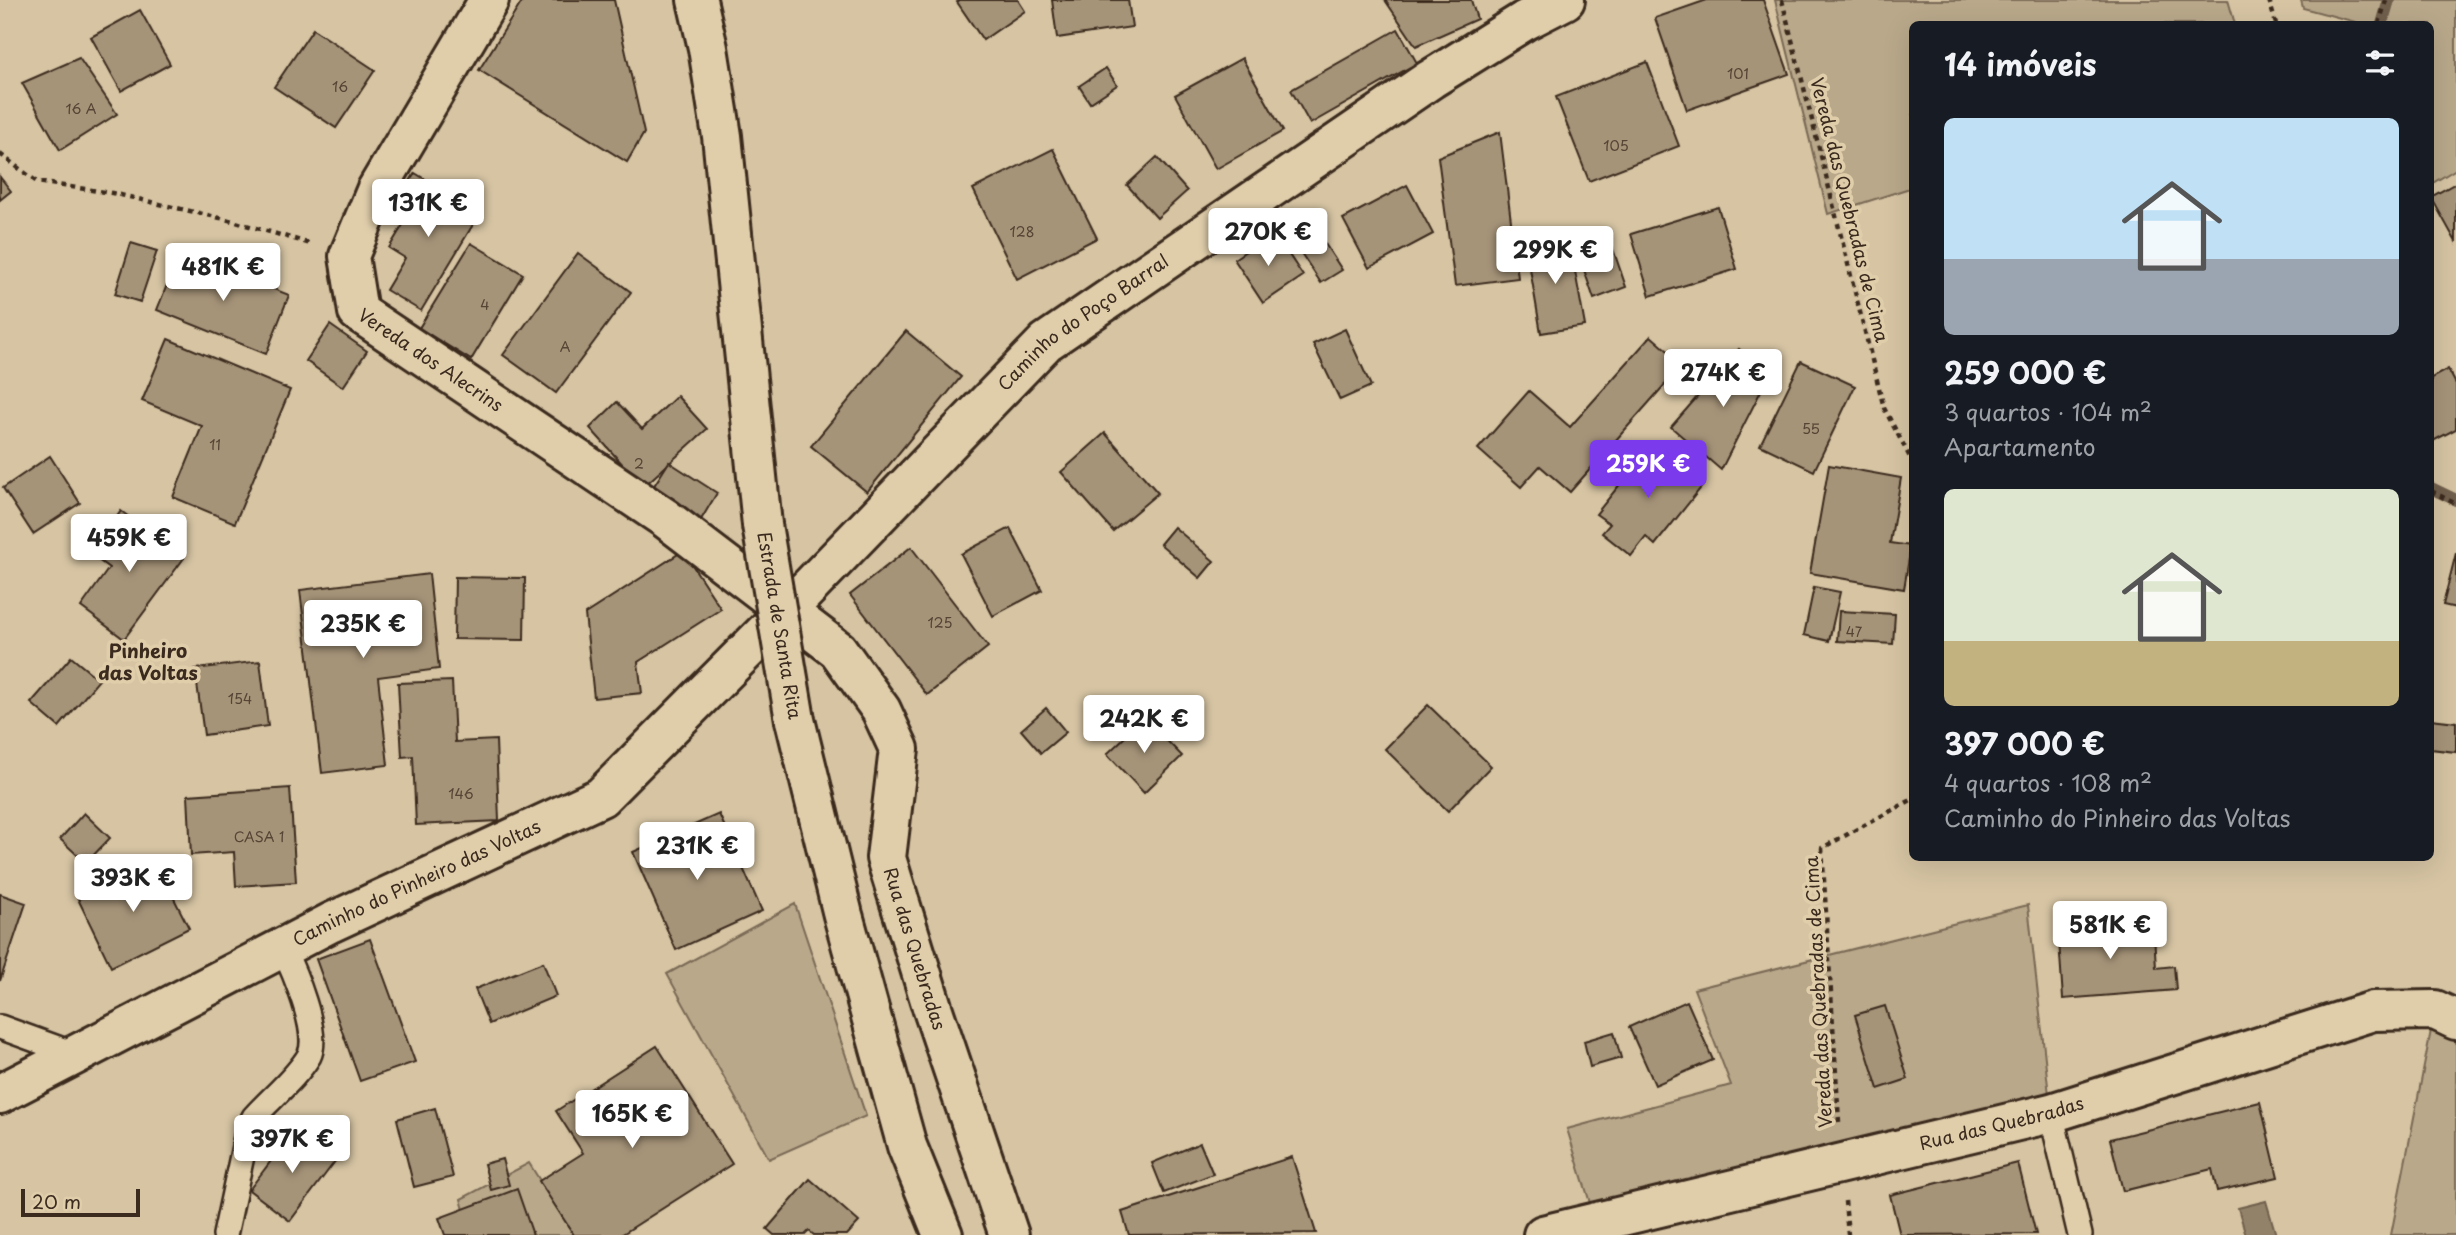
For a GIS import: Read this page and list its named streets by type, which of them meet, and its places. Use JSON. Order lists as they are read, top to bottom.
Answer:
{
  "streets": {
    "street": [
      "Caminho do Poço Barral",
      "Vereda dos Alecrins",
      "Estrada de Santa Rita",
      "Caminho do Pinheiro das Voltas",
      "Rua das Quebradas"
    ],
    "path": ["Vereda das Quebradas de Cima"]
  },
  "crossings": [
    ["Vereda das Quebradas de Cima", "Rua das Quebradas"],
    ["Caminho do Poço Barral", "Vereda dos Alecrins"],
    ["Caminho do Poço Barral", "Caminho do Pinheiro das Voltas"],
    ["Caminho do Poço Barral", "Rua das Quebradas"],
    ["Vereda dos Alecrins", "Caminho do Pinheiro das Voltas"],
    ["Vereda dos Alecrins", "Rua das Quebradas"],
    ["Caminho do Pinheiro das Voltas", "Rua das Quebradas"]
  ],
  "districts": ["Pinheiro das Voltas"],
  "house_numbers": [
    "101",
    "16",
    "16 A",
    "105",
    "128",
    "4",
    "A",
    "55",
    "11",
    "2",
    "125",
    "47",
    "154",
    "146",
    "CASA 1"
  ],
  "scale_bar": "20 m",
  "page": {
    "heading": "14 imóveis",
    "list": [
      {
        "name": "259 000 €",
        "note": "3 quartos · 104 m² · Apartamento"
      },
      {
        "name": "397 000 €",
        "note": "4 quartos · 108 m² · Caminho do Pinheiro das Voltas"
      }
    ],
    "price": [
      "131K €",
      "270K €",
      "299K €",
      "481K €",
      "274K €",
      "259K €",
      "459K €",
      "235K €",
      "242K €",
      "231K €",
      "393K €",
      "581K €",
      "165K €",
      "397K €"
    ],
    "scale": "20 m"
  }
}
